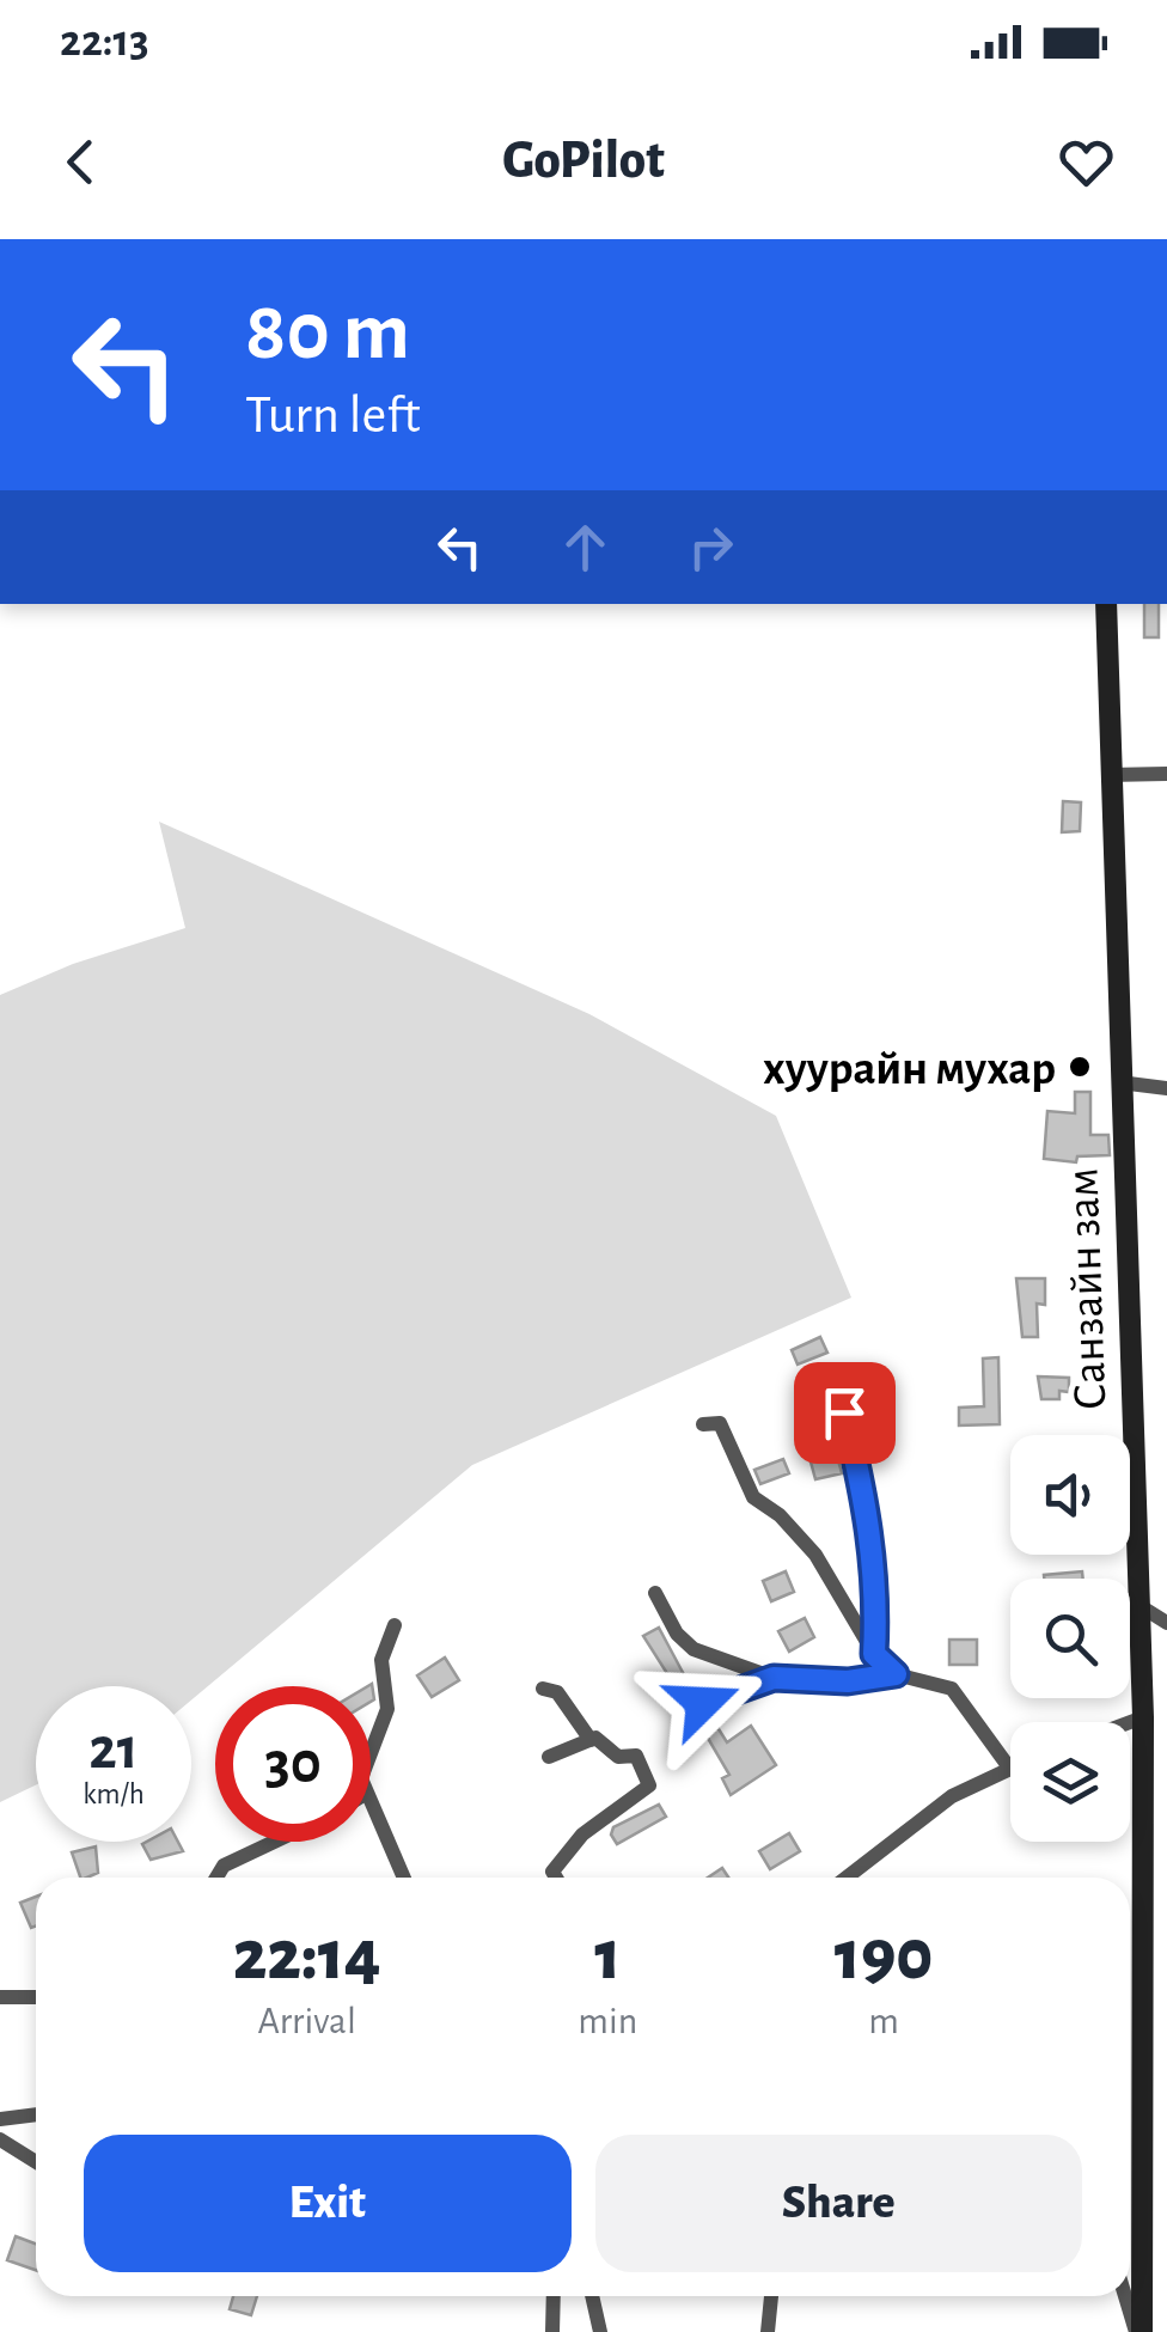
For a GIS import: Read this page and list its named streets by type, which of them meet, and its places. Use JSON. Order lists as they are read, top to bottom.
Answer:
{
  "streets": {
    "main road": ["Санзайн зам"]
  },
  "places": ["хуурайн мухар"],
  "page": {
    "status": "22:13",
    "header": "GoPilot",
    "turn": ["80 m", "Turn left"],
    "speed": "21 km/h",
    "limit": "30",
    "eta": [
      "22:14",
      "Arrival",
      "1",
      "min",
      "190",
      "m"
    ],
    "buttons": ["Exit", "Share"]
  }
}
